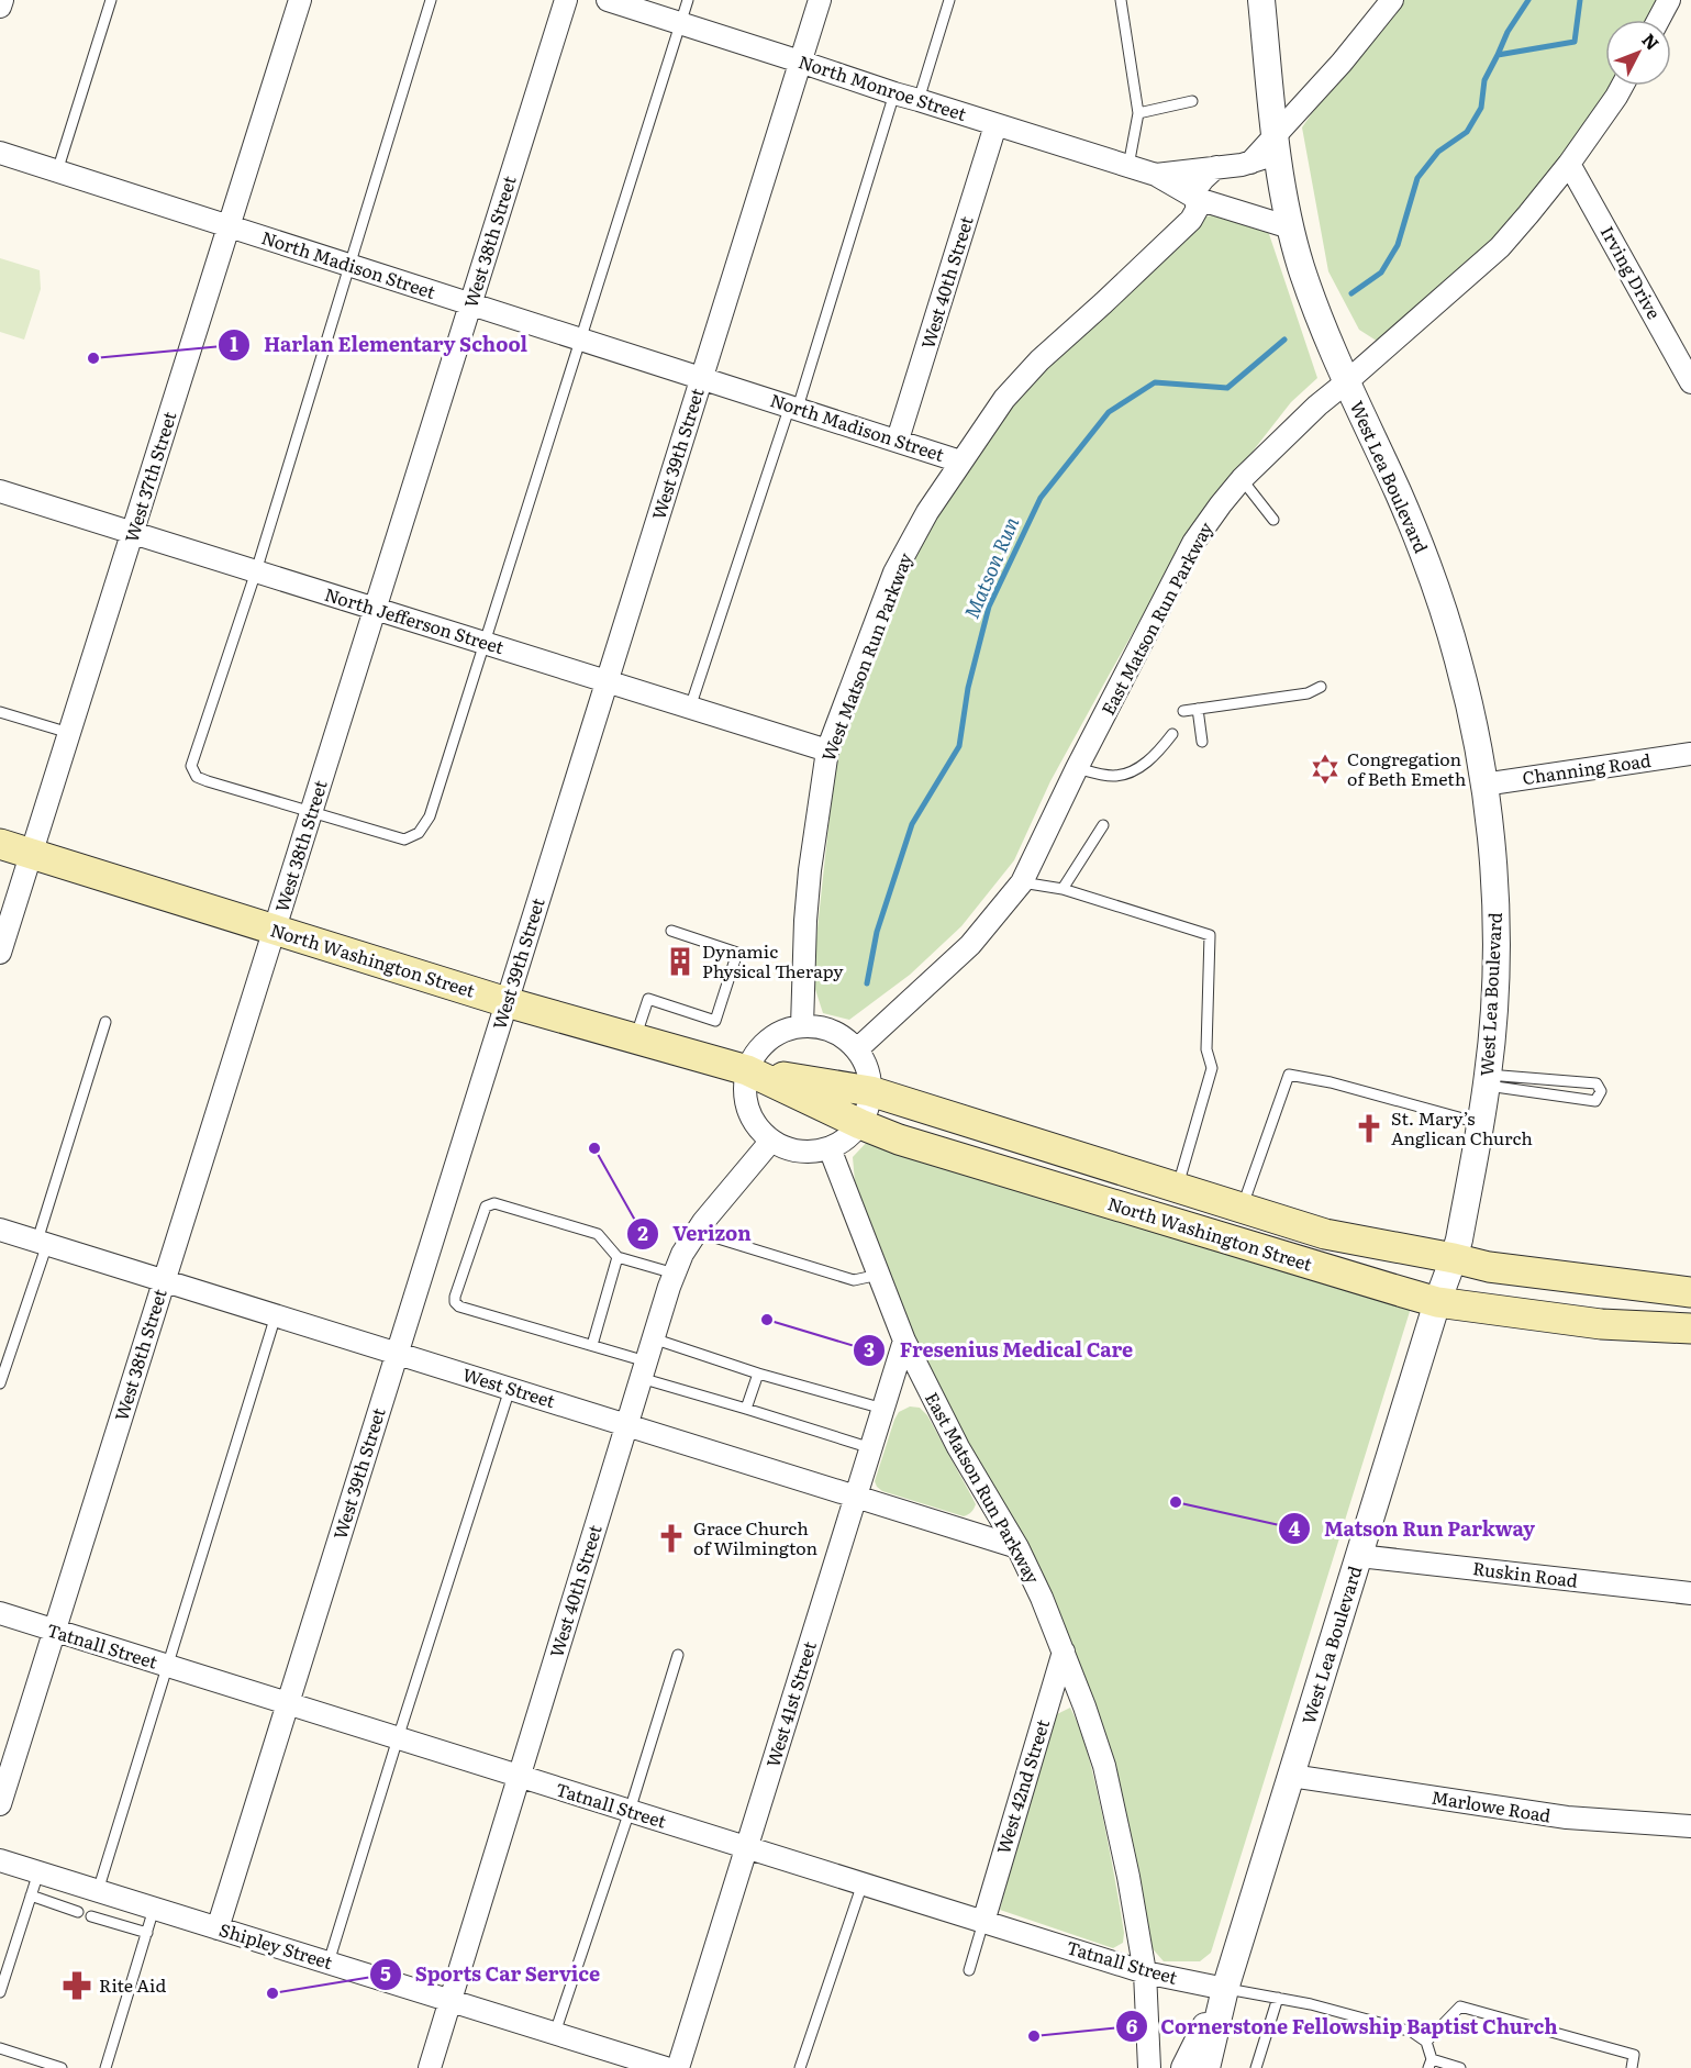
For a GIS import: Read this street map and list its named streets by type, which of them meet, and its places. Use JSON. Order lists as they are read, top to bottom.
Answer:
{
  "streets": {
    "main road": ["North Washington Street"],
    "street": [
      "North Monroe Street",
      "West 38th Street",
      "North Madison Street",
      "Irving Drive",
      "West 40th Street",
      "West 39th Street",
      "West 37th Street",
      "West Lea Boulevard",
      "East Matson Run Parkway",
      "North Jefferson Street",
      "West Matson Run Parkway",
      "Channing Road",
      "West Street",
      "Ruskin Road",
      "Tatnall Street",
      "West 41st Street",
      "West 42nd Street",
      "Marlowe Road",
      "Shipley Street"
    ]
  },
  "crossings": [
    ["North Monroe Street", "West 40th Street"],
    ["North Monroe Street", "West 39th Street"],
    ["West 38th Street", "North Madison Street"],
    ["West 38th Street", "North Jefferson Street"],
    ["West 38th Street", "North Washington Street"],
    ["West 38th Street", "West Street"],
    ["West 38th Street", "Tatnall Street"],
    ["North Madison Street", "West 40th Street"],
    ["North Madison Street", "West 39th Street"],
    ["North Madison Street", "West 37th Street"],
    ["North Madison Street", "West Matson Run Parkway"],
    ["Irving Drive", "East Matson Run Parkway"],
    ["West 40th Street", "West Street"],
    ["West 40th Street", "Tatnall Street"],
    ["West 40th Street", "Shipley Street"],
    ["West 39th Street", "North Jefferson Street"],
    ["West 39th Street", "North Washington Street"],
    ["West 39th Street", "West Street"],
    ["West 39th Street", "Tatnall Street"],
    ["West 39th Street", "Shipley Street"],
    ["West 37th Street", "North Jefferson Street"],
    ["West 37th Street", "North Washington Street"],
    ["West Lea Boulevard", "East Matson Run Parkway"],
    ["West Lea Boulevard", "Channing Road"],
    ["West Lea Boulevard", "North Washington Street"],
    ["West Lea Boulevard", "Ruskin Road"],
    ["West Lea Boulevard", "Tatnall Street"],
    ["West Lea Boulevard", "Marlowe Road"],
    ["East Matson Run Parkway", "West Street"],
    ["East Matson Run Parkway", "Tatnall Street"],
    ["East Matson Run Parkway", "West 41st Street"],
    ["East Matson Run Parkway", "West 42nd Street"],
    ["North Jefferson Street", "West Matson Run Parkway"],
    ["West Street", "West 41st Street"],
    ["Tatnall Street", "West 41st Street"],
    ["Tatnall Street", "West 42nd Street"]
  ],
  "water": ["Matson Run"],
  "places": {
    "other": [
      "Harlan Elementary School",
      "Verizon",
      "Fresenius Medical Care",
      "Matson Run Parkway",
      "Sports Car Service",
      "Cornerstone Fellowship Baptist Church"
    ],
    "synagogue": ["Congregation of Beth Emeth"],
    "building": ["Dynamic Physical Therapy"],
    "church": ["St. Mary’s Anglican Church", "Grace Church of Wilmington"],
    "pharmacy": ["Rite Aid"]
  },
  "north": "top right"
}
